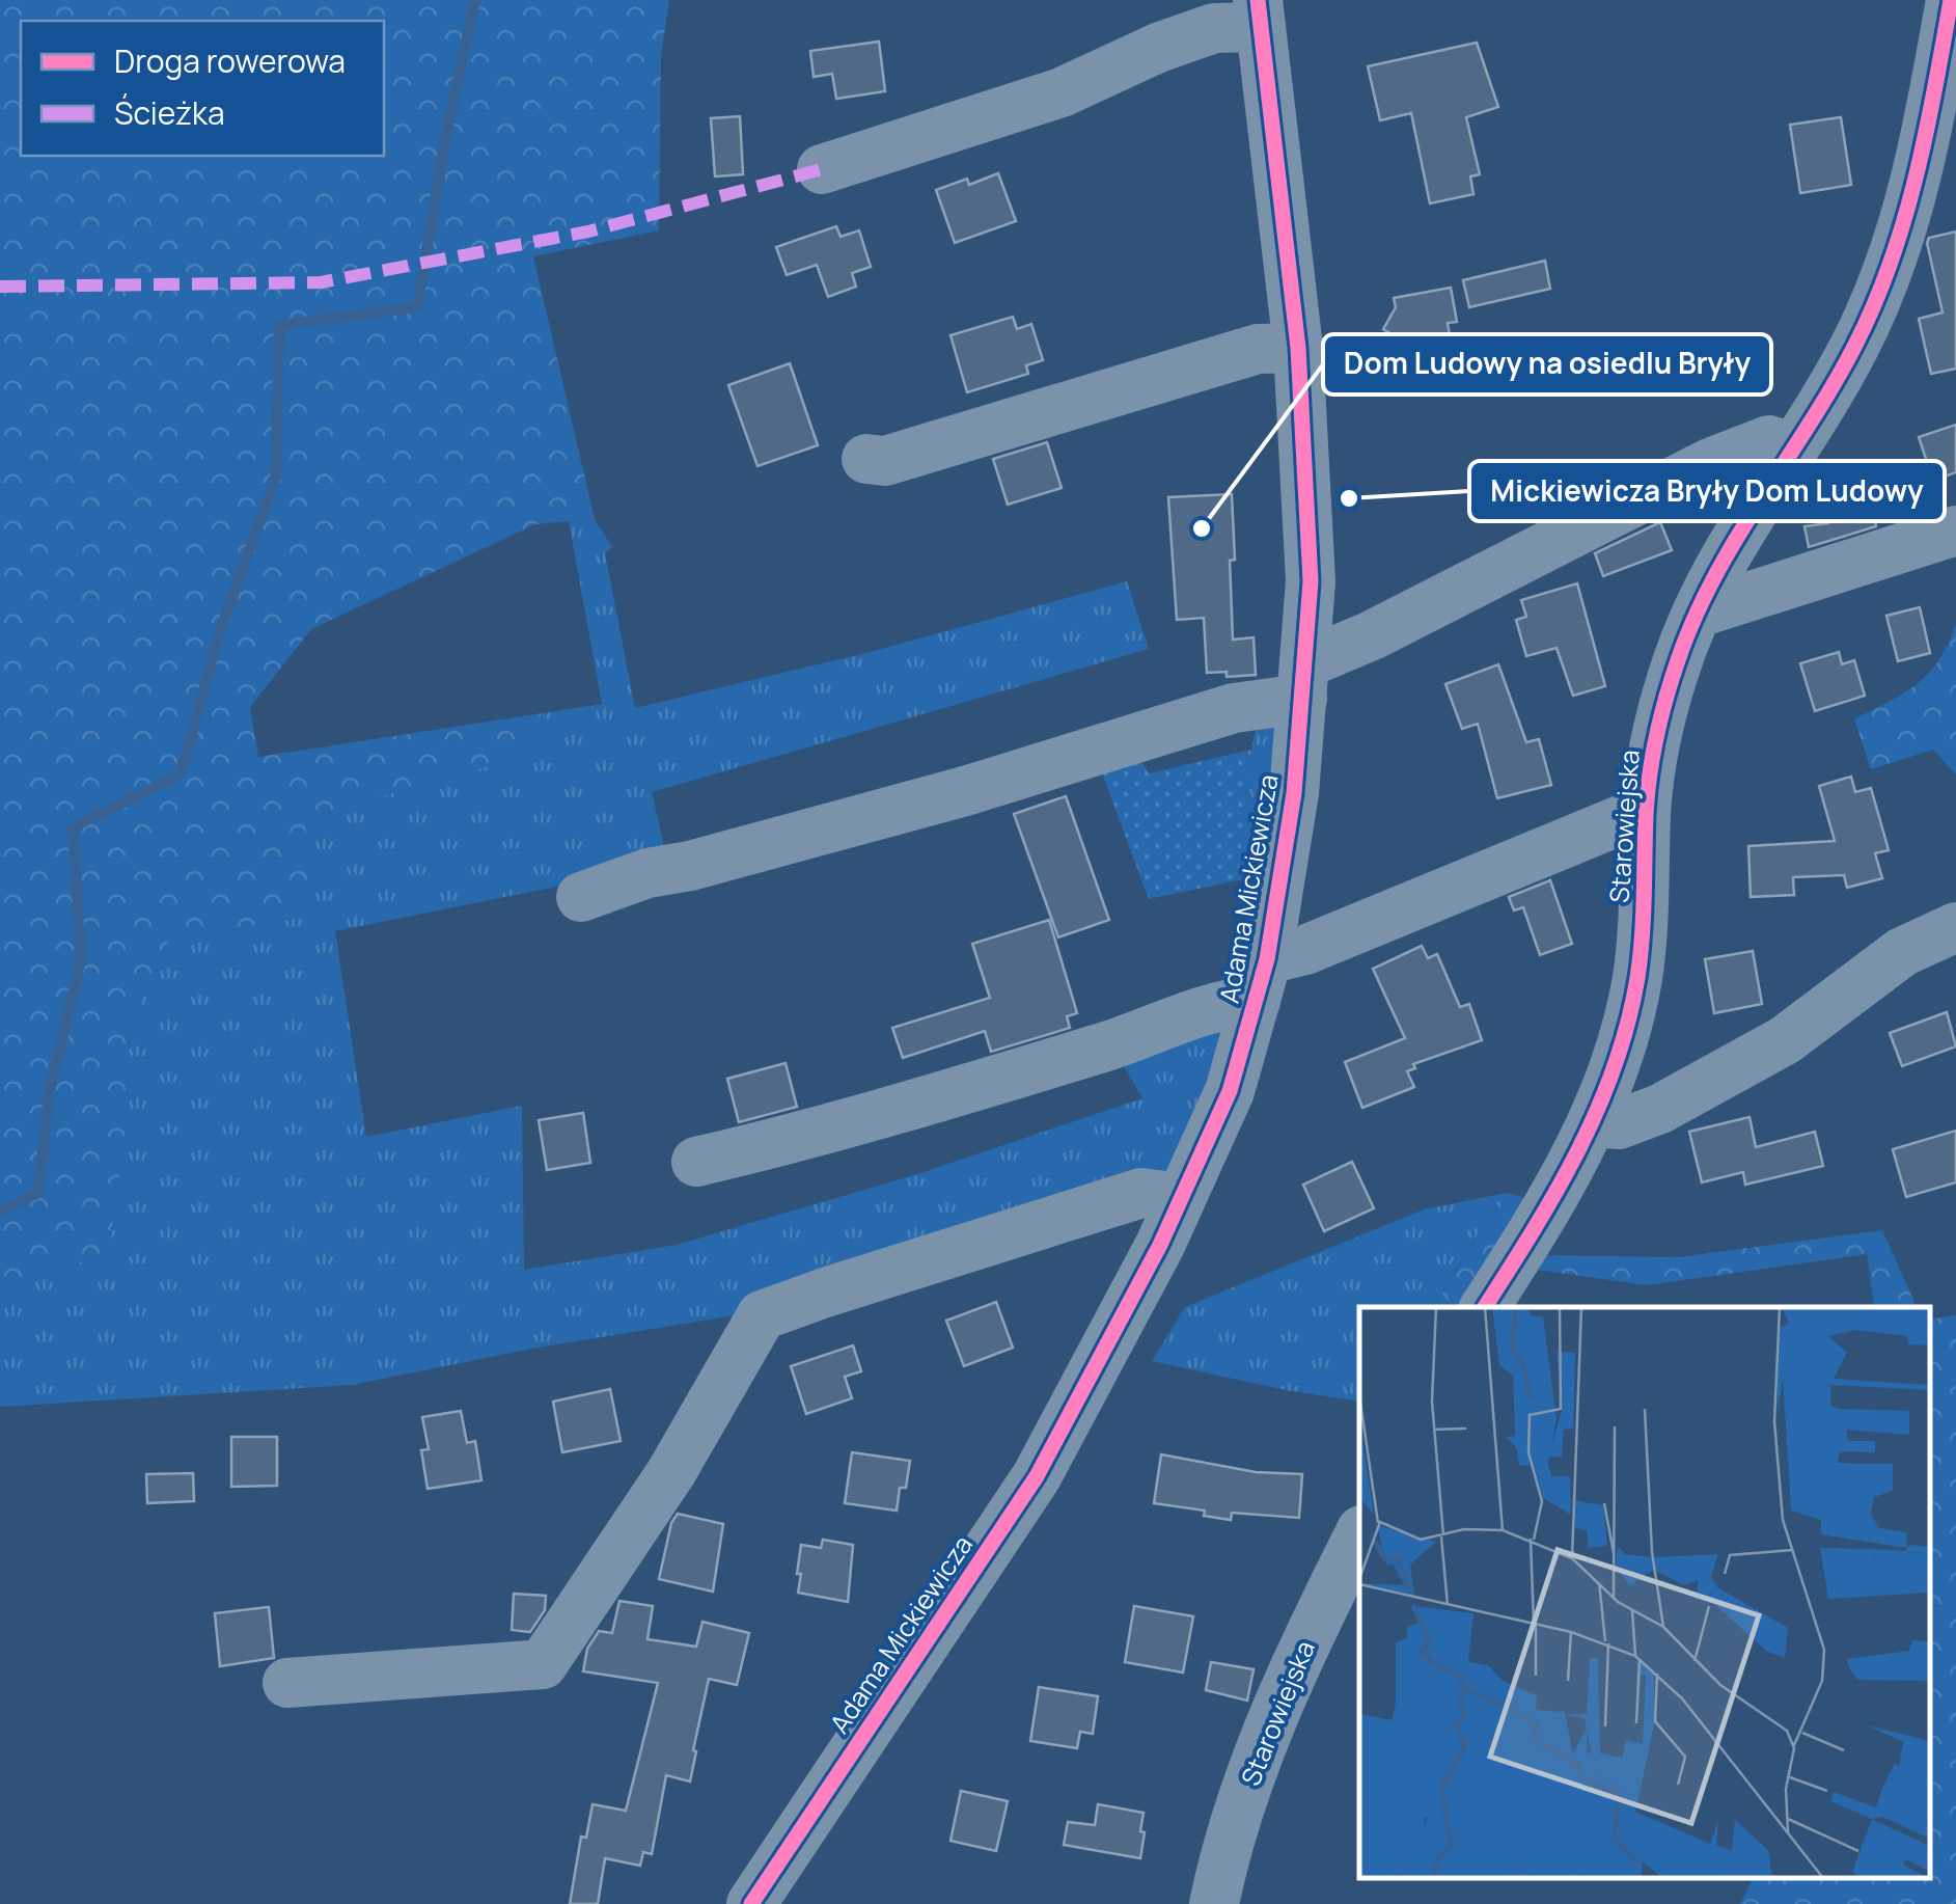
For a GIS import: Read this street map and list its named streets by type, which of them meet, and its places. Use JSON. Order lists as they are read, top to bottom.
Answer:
{
  "streets": {
    "street": ["Starowiejska", "Adama Mickiewicza"]
  },
  "places": ["Mickiewicza Bryły Dom Ludowy", "Dom Ludowy na osiedlu Bryły"],
  "legend": ["Droga rowerowa", "Ścieżka"]
}
